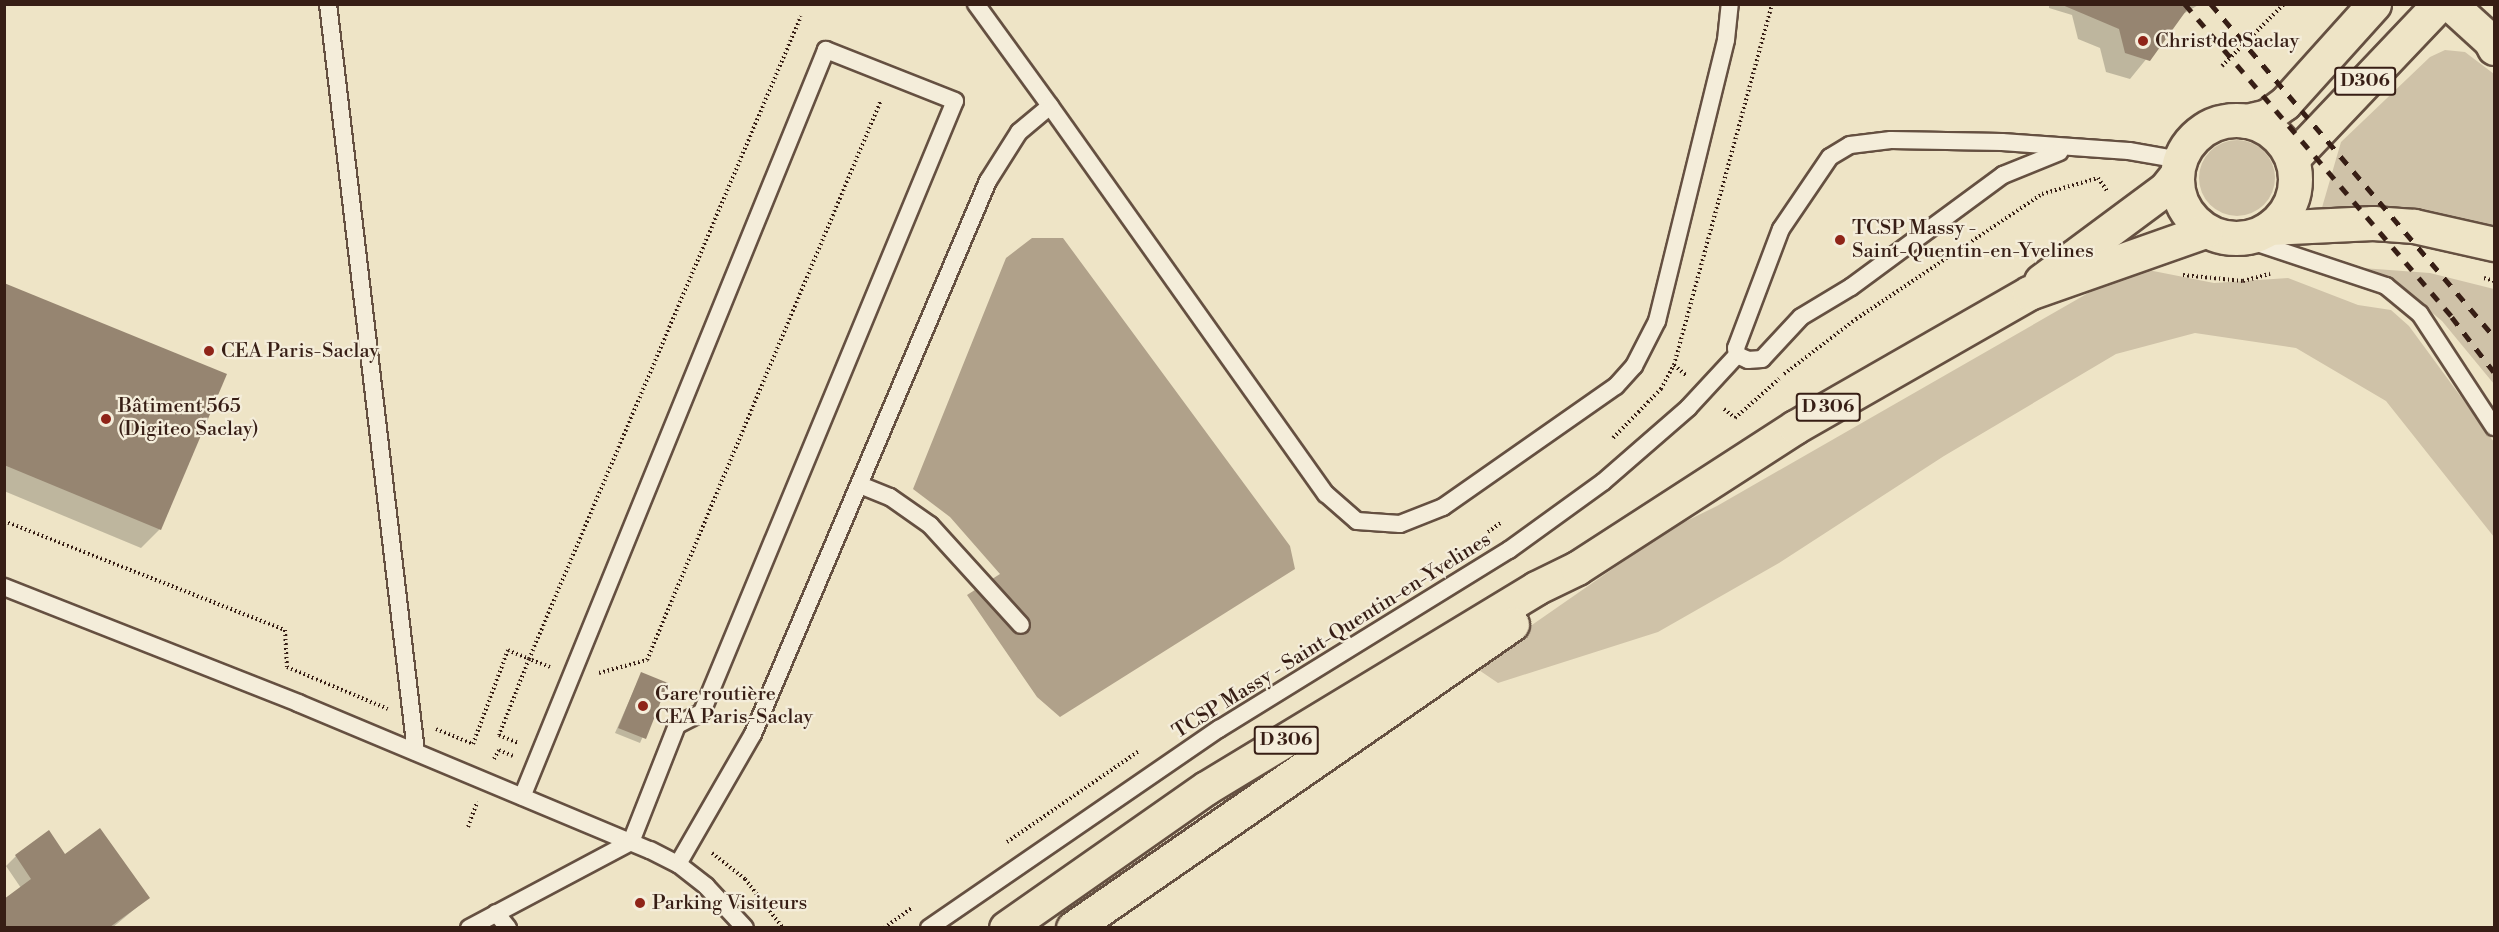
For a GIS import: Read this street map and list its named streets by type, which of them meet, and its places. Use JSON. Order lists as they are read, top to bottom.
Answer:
{
  "streets": {
    "main road": ["D306", "D 306"],
    "lane": ["TCSP Massy - Saint-Quentin-en-Yvelines"]
  },
  "crossings": [
    ["D306", "D 306"]
  ],
  "places": [
    "Christ de Saclay",
    "TCSP Massy - Saint-Quentin-en-Yvelines",
    "CEA Paris-Saclay",
    "Bâtiment 565 (Digiteo Saclay)",
    "Gare routière CEA Paris-Saclay",
    "Parking Visiteurs"
  ]
}
